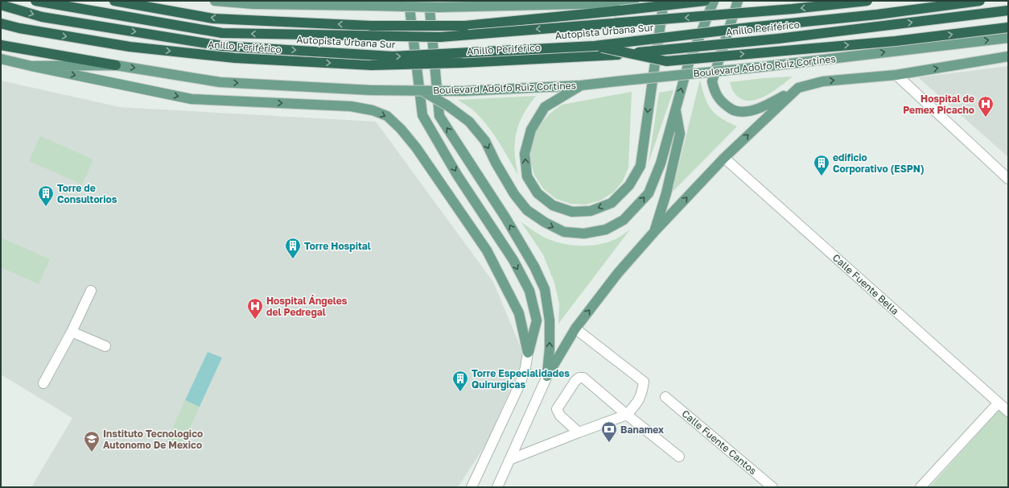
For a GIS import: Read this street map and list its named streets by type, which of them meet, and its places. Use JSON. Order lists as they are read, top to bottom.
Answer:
{
  "streets": {
    "highway": ["Anillo Periférico", "Autopista Urbana Sur"],
    "main road": ["Boulevard Adolfo Ruiz Cortines"],
    "street": ["Calle Fuente Bella", "Calle Fuente Cantos"]
  },
  "places": {
    "hospital": ["Hospital de Pemex Picacho", "Hospital Ángeles del Pedregal"],
    "building": [
      "edificio Corporativo (ESPN)",
      "Torre de Consultorios",
      "Torre Hospital",
      "Torre Especialidades Quirurgicas"
    ],
    "bank": ["Banamex"],
    "school or university": ["Instituto Tecnologico Autonomo De Mexico"]
  }
}
